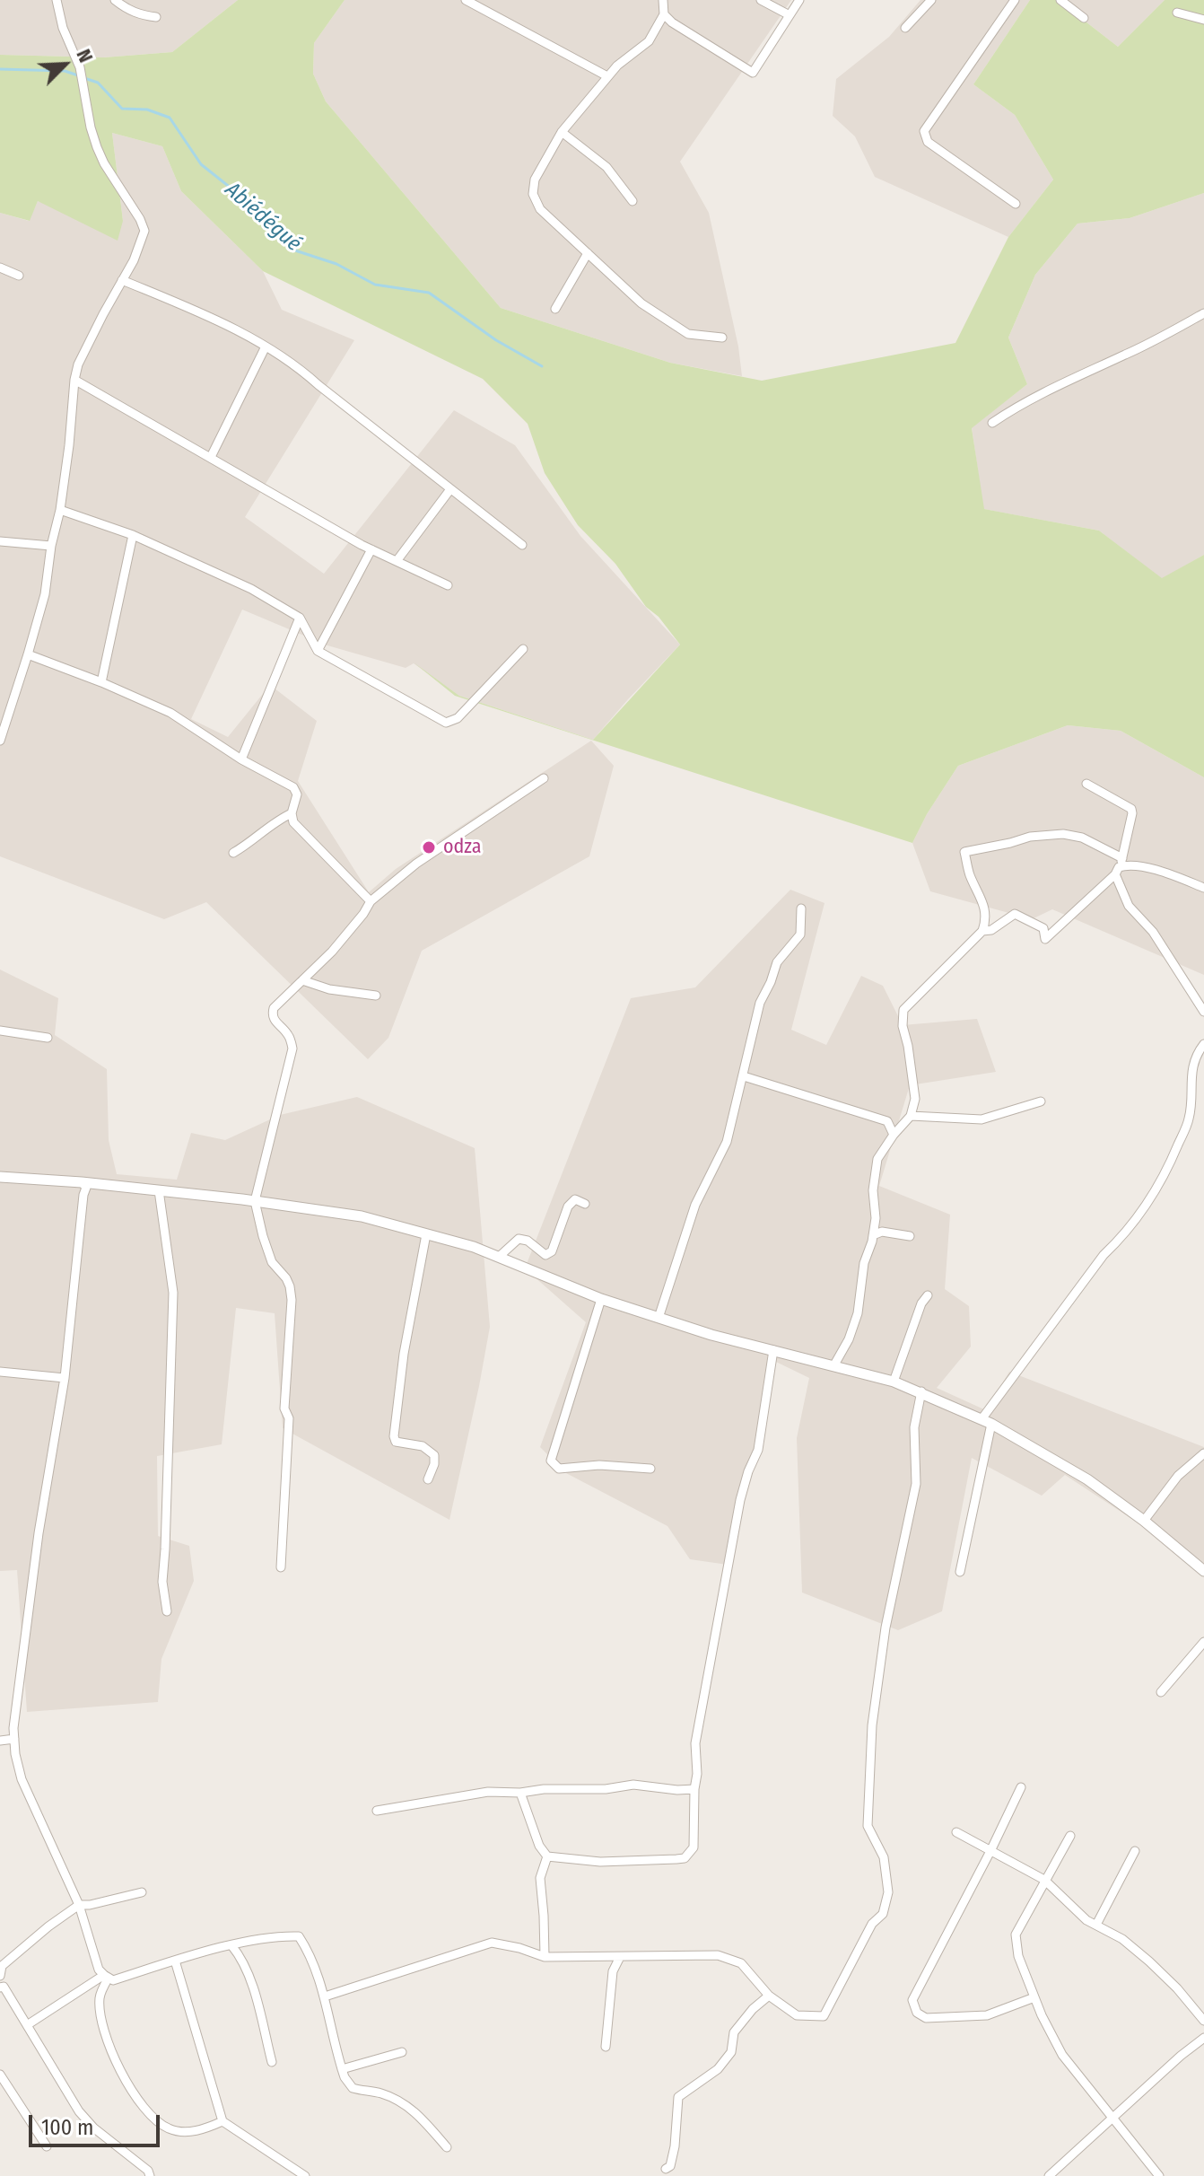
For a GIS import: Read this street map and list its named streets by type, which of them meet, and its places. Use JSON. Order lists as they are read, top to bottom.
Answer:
{
  "water": ["Abiédégué"],
  "places": ["odza"],
  "scale_bar": "100 m",
  "north": "top right"
}
